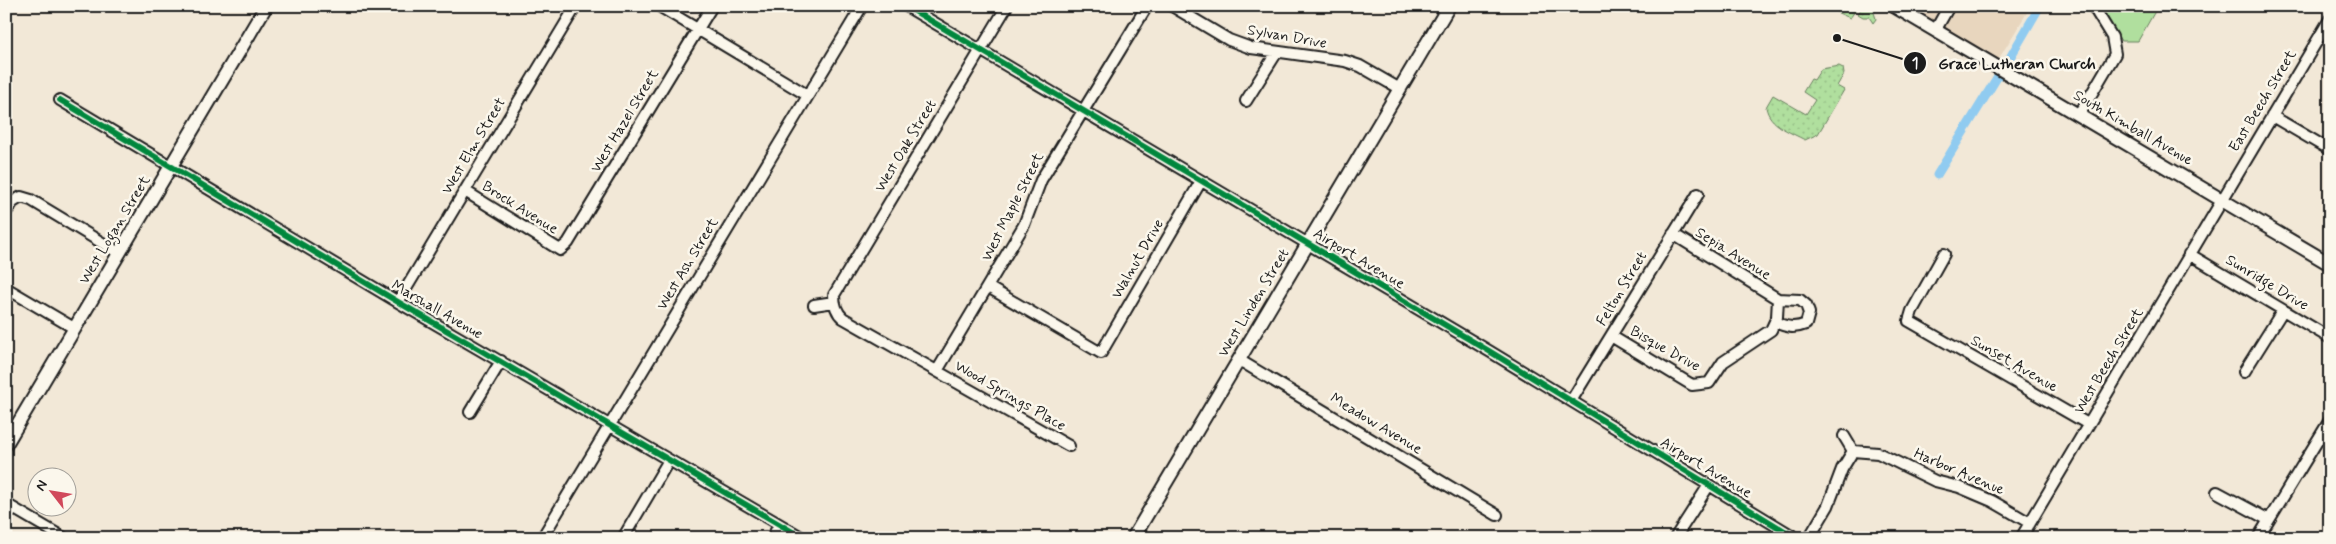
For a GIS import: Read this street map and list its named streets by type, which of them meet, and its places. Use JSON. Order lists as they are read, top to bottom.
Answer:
{
  "streets": {
    "street": [
      "Sylvan Drive",
      "East Beech Street",
      "West Hazel Street",
      "South Kimball Avenue",
      "West Elm Street",
      "West Oak Street",
      "West Maple Street",
      "Brock Avenue",
      "West Logan Street",
      "Sepia Avenue",
      "Walnut Drive",
      "Airport Avenue",
      "West Ash Street",
      "Sunridge Drive",
      "Felton Street",
      "West Linden Street",
      "Marshall Avenue",
      "Bisque Drive",
      "West Beech Street",
      "Sunset Avenue",
      "Wood Springs Place",
      "Meadow Avenue",
      "Harbor Avenue"
    ]
  },
  "crossings": [
    ["Sylvan Drive", "West Linden Street"],
    ["East Beech Street", "South Kimball Avenue"],
    ["East Beech Street", "West Beech Street"],
    ["West Hazel Street", "Brock Avenue"],
    ["South Kimball Avenue", "West Beech Street"],
    ["West Elm Street", "Brock Avenue"],
    ["West Elm Street", "Marshall Avenue"],
    ["West Oak Street", "Airport Avenue"],
    ["West Oak Street", "Wood Springs Place"],
    ["West Maple Street", "Walnut Drive"],
    ["West Maple Street", "Airport Avenue"],
    ["West Maple Street", "Wood Springs Place"],
    ["West Logan Street", "Marshall Avenue"],
    ["Sepia Avenue", "Felton Street"],
    ["Sepia Avenue", "Bisque Drive"],
    ["Walnut Drive", "Airport Avenue"],
    ["Airport Avenue", "Felton Street"],
    ["Airport Avenue", "West Linden Street"],
    ["West Ash Street", "Marshall Avenue"],
    ["Sunridge Drive", "West Beech Street"],
    ["Felton Street", "Bisque Drive"],
    ["West Linden Street", "Meadow Avenue"],
    ["West Beech Street", "Sunset Avenue"],
    ["West Beech Street", "Harbor Avenue"]
  ],
  "places": ["Grace Lutheran Church"],
  "north": "top left"
}
